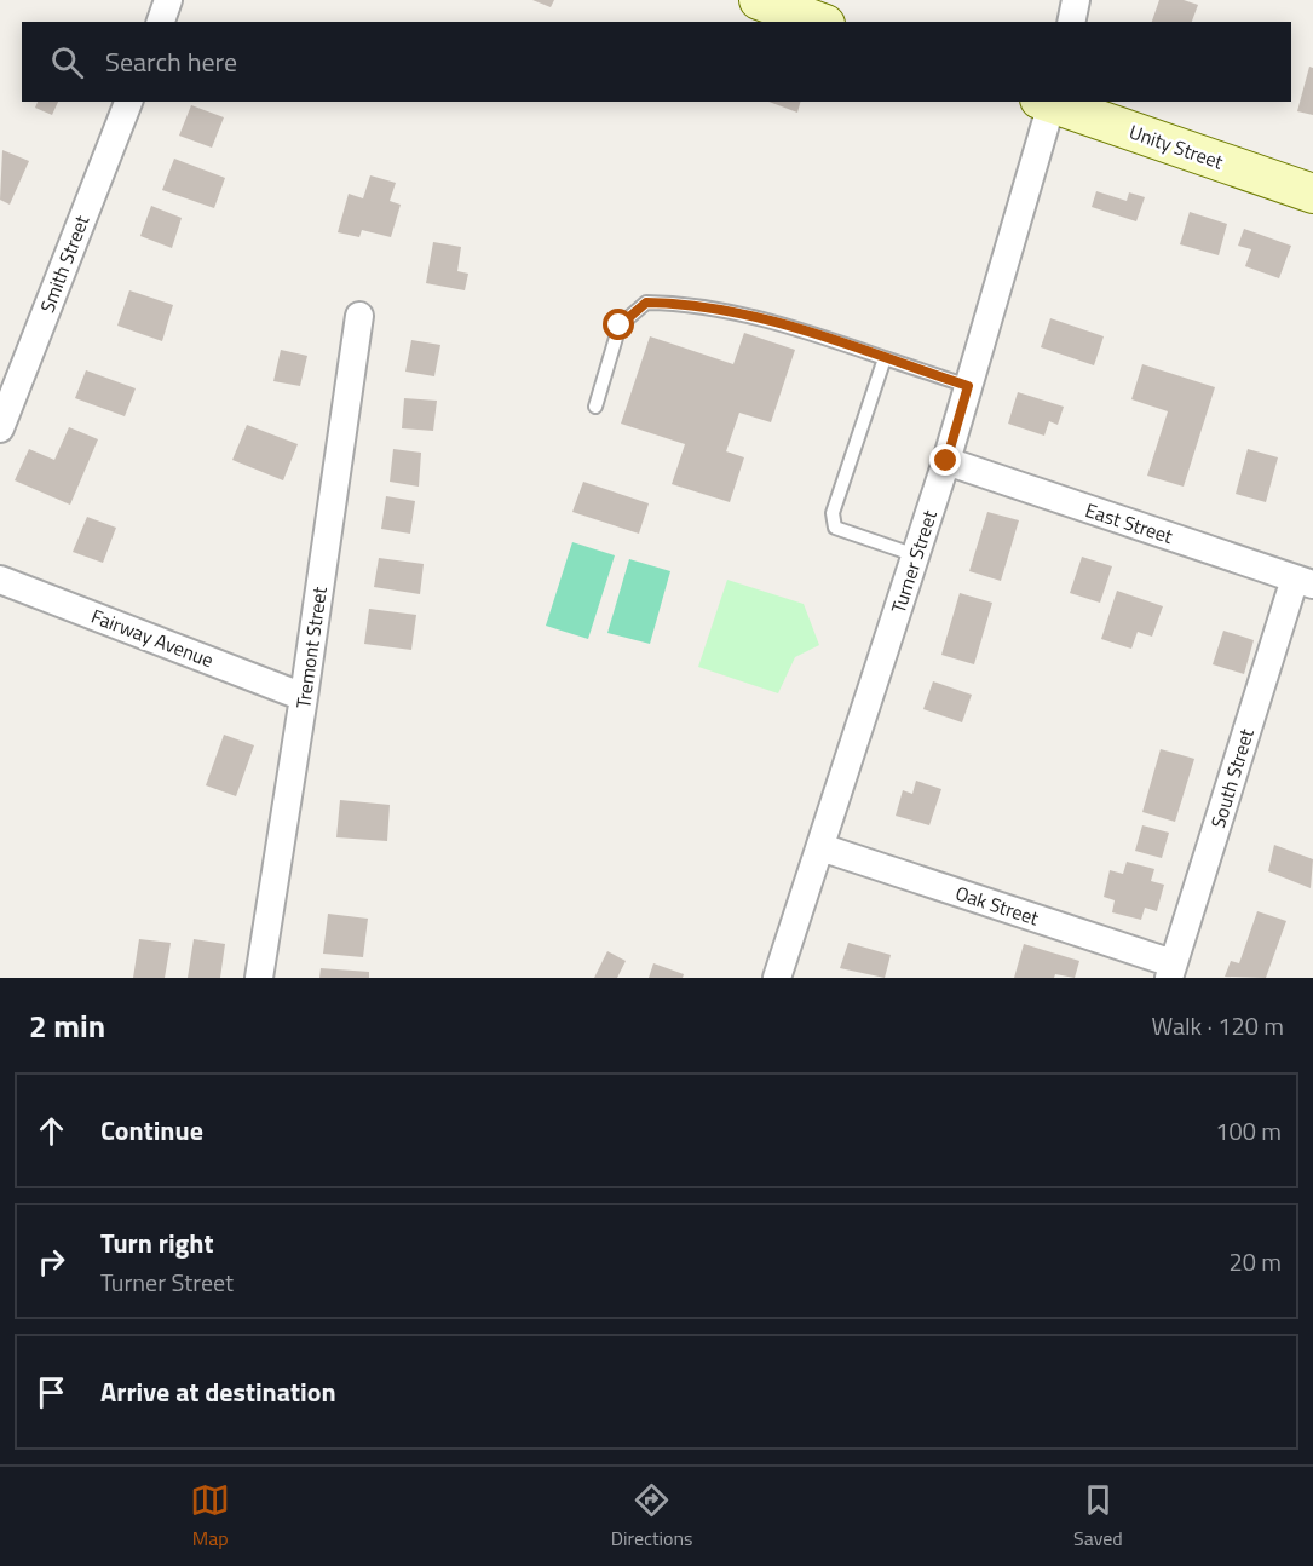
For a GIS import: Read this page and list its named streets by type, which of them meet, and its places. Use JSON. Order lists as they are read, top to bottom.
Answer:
{
  "streets": {
    "street": [
      "Unity Street",
      "Smith Street",
      "East Street",
      "Turner Street",
      "Fairway Avenue",
      "Tremont Street",
      "South Street",
      "Oak Street"
    ]
  },
  "crossings": [
    ["Unity Street", "Turner Street"],
    ["East Street", "Turner Street"],
    ["East Street", "South Street"],
    ["Turner Street", "Oak Street"],
    ["Fairway Avenue", "Tremont Street"],
    ["South Street", "Oak Street"]
  ],
  "page": {
    "search": "Search here",
    "heading": ["2 min", "Walk · 120 m"],
    "list": [
      ["Continue", "100 m"],
      ["Turn right", "Turner Street", "20 m"],
      "Arrive at destination"
    ],
    "nav": ["Map", "Directions", "Saved"]
  }
}
